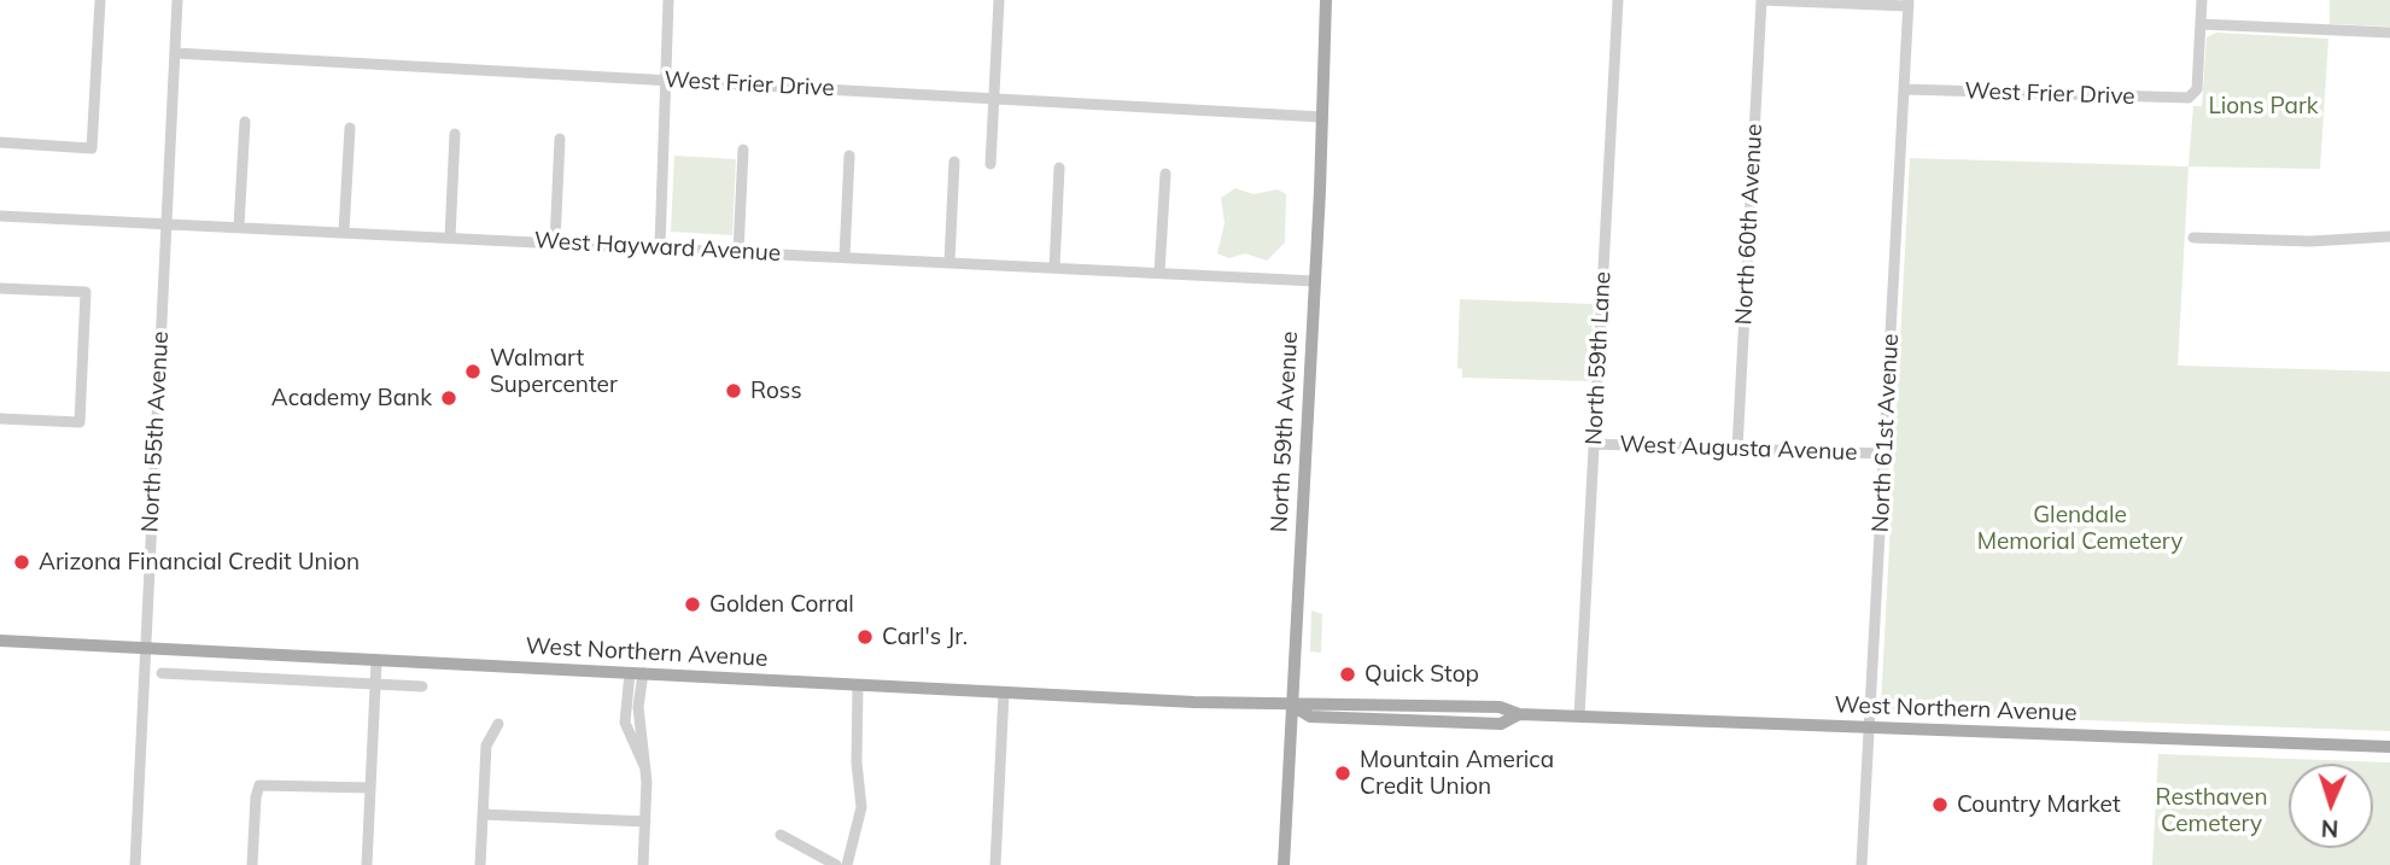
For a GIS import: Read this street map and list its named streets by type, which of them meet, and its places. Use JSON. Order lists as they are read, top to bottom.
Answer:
{
  "streets": {
    "main road": ["North 59th Avenue", "West Northern Avenue"],
    "street": [
      "West Frier Drive",
      "North 60th Avenue",
      "West Hayward Avenue",
      "North 59th Lane",
      "North 55th Avenue",
      "North 61st Avenue",
      "West Augusta Avenue"
    ]
  },
  "crossings": [
    ["West Frier Drive", "North 55th Avenue"],
    ["West Frier Drive", "North 59th Avenue"],
    ["West Frier Drive", "North 61st Avenue"],
    ["North 60th Avenue", "West Augusta Avenue"],
    ["West Hayward Avenue", "North 55th Avenue"],
    ["West Hayward Avenue", "North 59th Avenue"],
    ["North 59th Lane", "West Augusta Avenue"],
    ["North 59th Lane", "West Northern Avenue"],
    ["North 55th Avenue", "West Northern Avenue"],
    ["North 59th Avenue", "West Northern Avenue"],
    ["North 61st Avenue", "West Augusta Avenue"],
    ["North 61st Avenue", "West Northern Avenue"]
  ],
  "parks": ["Lions Park", "Glendale Memorial Cemetery", "Resthaven Cemetery"],
  "places": [
    "Walmart Supercenter",
    "Ross",
    "Academy Bank",
    "Arizona Financial Credit Union",
    "Golden Corral",
    "Carl's Jr.",
    "Quick Stop",
    "Mountain America Credit Union",
    "Country Market"
  ],
  "north": "bottom"
}
